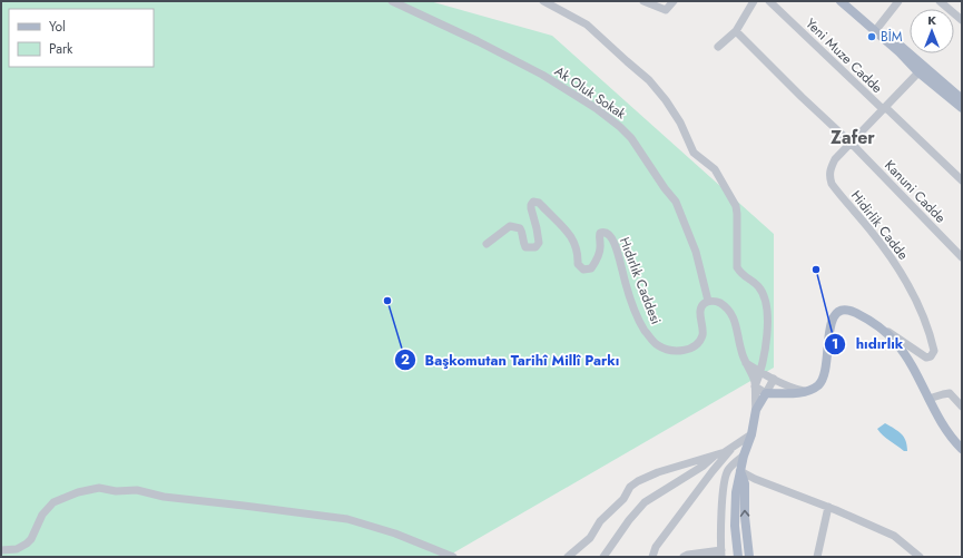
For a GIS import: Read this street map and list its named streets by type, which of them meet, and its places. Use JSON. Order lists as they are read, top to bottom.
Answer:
{
  "streets": {
    "street": [
      "Yeni Muze Cadde",
      "Ak Oluk Sokak",
      "Kanuni Cadde",
      "Hidirlik Cadde",
      "Hıdırlık Caddesi"
    ]
  },
  "crossings": [
    ["Yeni Muze Cadde", "Hidirlik Cadde"],
    ["Ak Oluk Sokak", "Hıdırlık Caddesi"],
    ["Kanuni Cadde", "Hidirlik Cadde"]
  ],
  "districts": ["Zafer"],
  "places": ["BİM", "hıdırlık", "Başkomutan Tarihî Millî Parkı"],
  "legend": ["Yol", "Park"],
  "north": "top"
}
